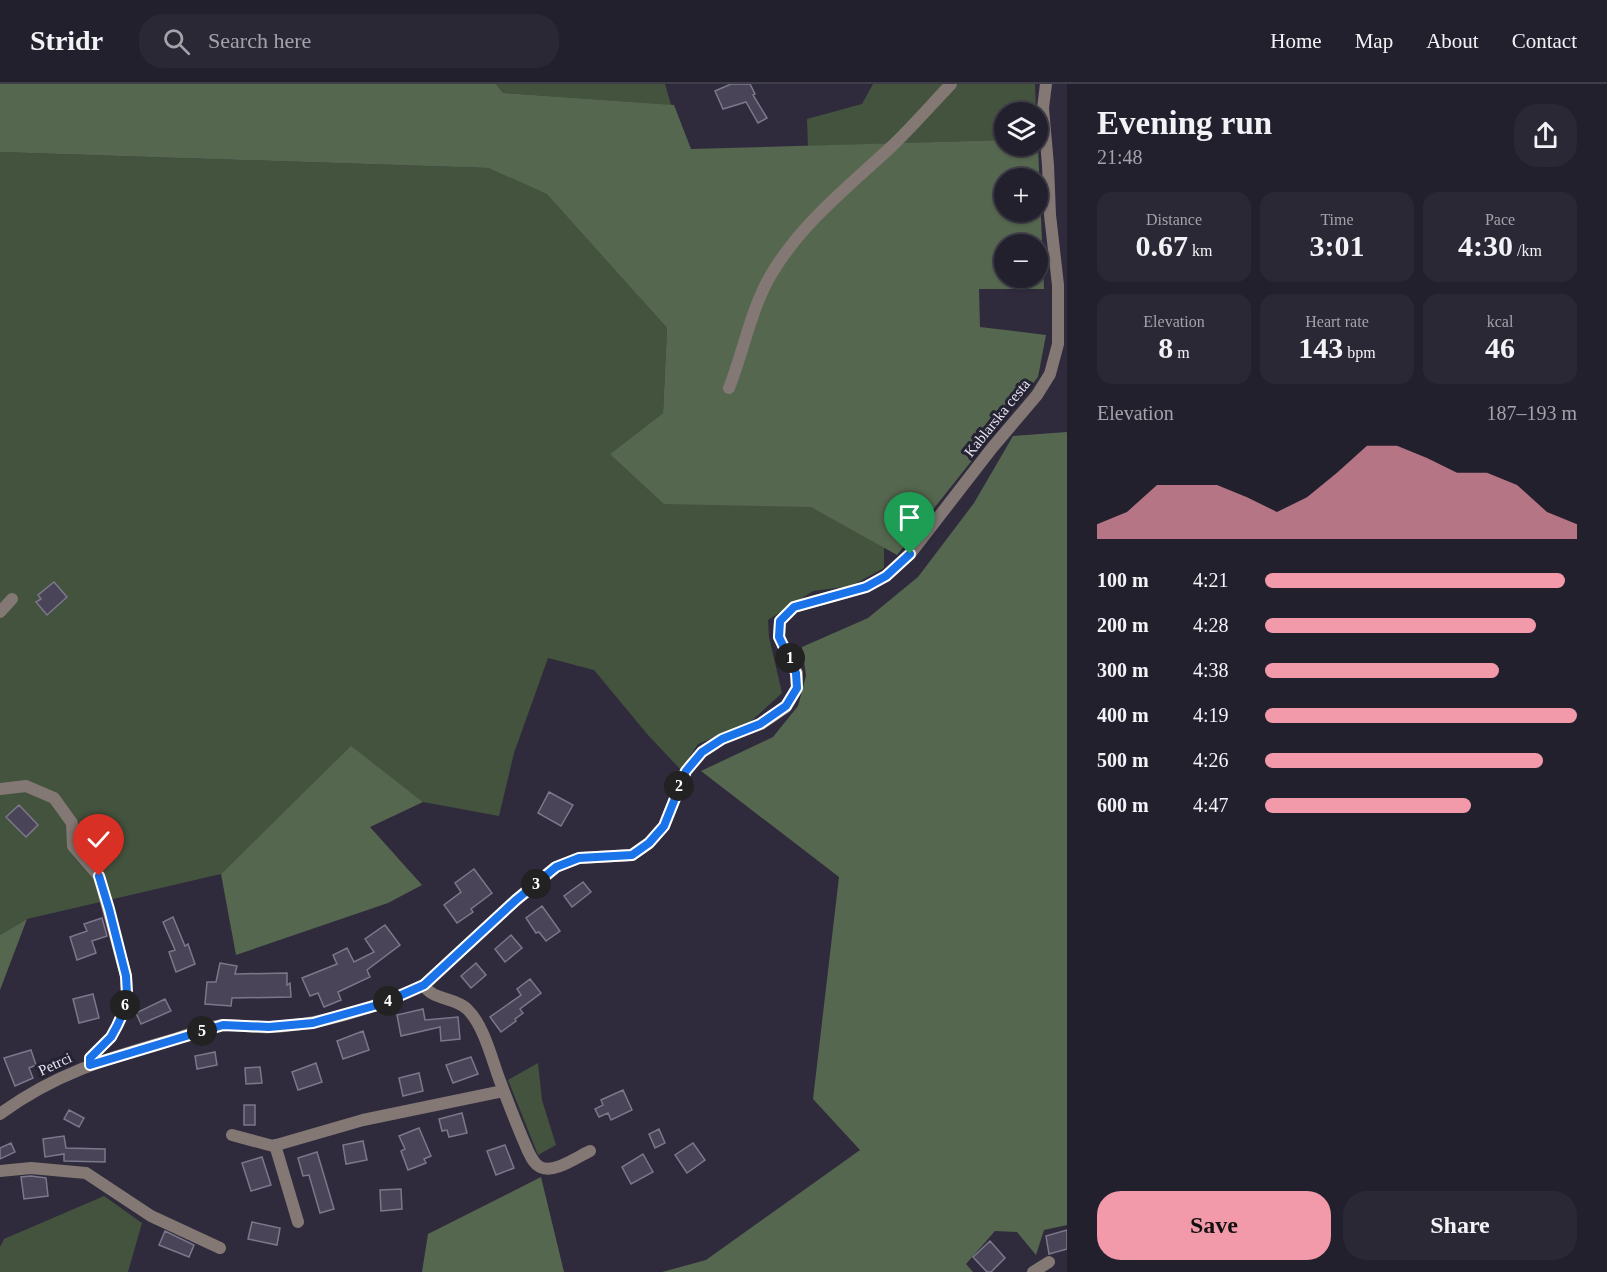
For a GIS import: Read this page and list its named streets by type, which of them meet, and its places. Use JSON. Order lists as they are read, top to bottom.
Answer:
{
  "streets": {
    "street": ["Kablarska cesta", "Petrci"]
  },
  "crossings": [
    ["Kablarska cesta", "Petrci"]
  ],
  "page": {
    "header": "Stridr",
    "search": "Search here",
    "nav": [
      "Home",
      "Map",
      "About",
      "Contact"
    ],
    "heading": ["Evening run", "21:48"],
    "map_buttons": ["+", "−"],
    "stats": [
      ["Distance", "0.67 km"],
      ["Time", "3:01"],
      ["Pace", "4:30 /km"],
      ["Elevation", "8 m"],
      ["Heart rate", "143 bpm"],
      ["kcal", "46"]
    ],
    "chart": ["Elevation", "187–193 m"],
    "list": [
      {
        "name": "100 m",
        "note": "4:21"
      },
      {
        "name": "200 m",
        "note": "4:28"
      },
      {
        "name": "300 m",
        "note": "4:38"
      },
      {
        "name": "400 m",
        "note": "4:19"
      },
      {
        "name": "500 m",
        "note": "4:26"
      },
      {
        "name": "600 m",
        "note": "4:47"
      }
    ],
    "pins": [
      "1",
      "2",
      "3",
      "4",
      "6",
      "5"
    ],
    "buttons": ["Save", "Share"]
  }
}
